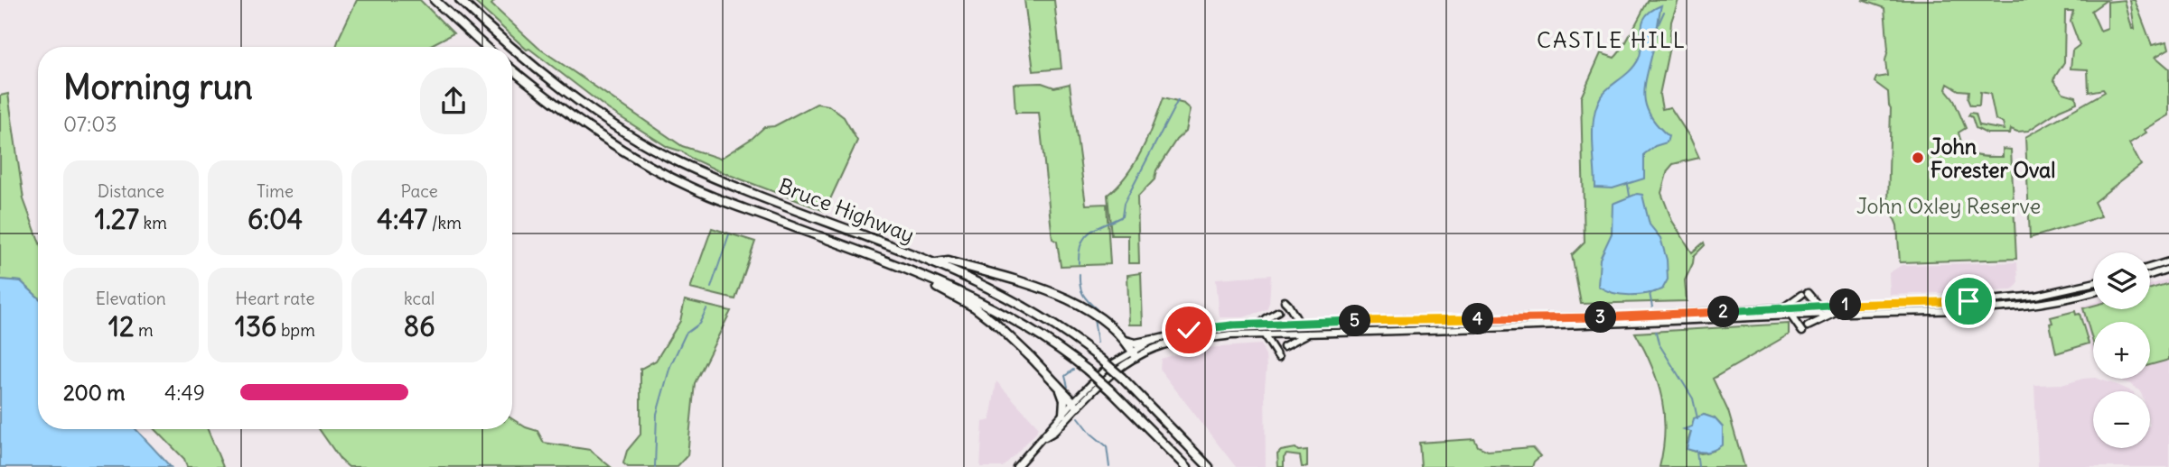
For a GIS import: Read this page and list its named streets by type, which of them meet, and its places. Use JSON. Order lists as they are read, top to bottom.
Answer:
{
  "streets": {
    "highway": ["Bruce Highway"]
  },
  "districts": ["CASTLE HILL"],
  "parks": ["John Oxley Reserve"],
  "places": ["John Forester Oval"],
  "page": {
    "heading": ["Morning run", "07:03"],
    "stats": [
      ["Distance", "1.27 km"],
      ["Time", "6:04"],
      ["Pace", "4:47 /km"],
      ["Elevation", "12 m"],
      ["Heart rate", "136 bpm"],
      ["kcal", "86"]
    ],
    "map_buttons": ["+", "−"],
    "pins": [
      "1",
      "2",
      "3",
      "4",
      "5"
    ],
    "list": [
      {
        "name": "200 m",
        "note": "4:49"
      }
    ]
  }
}
